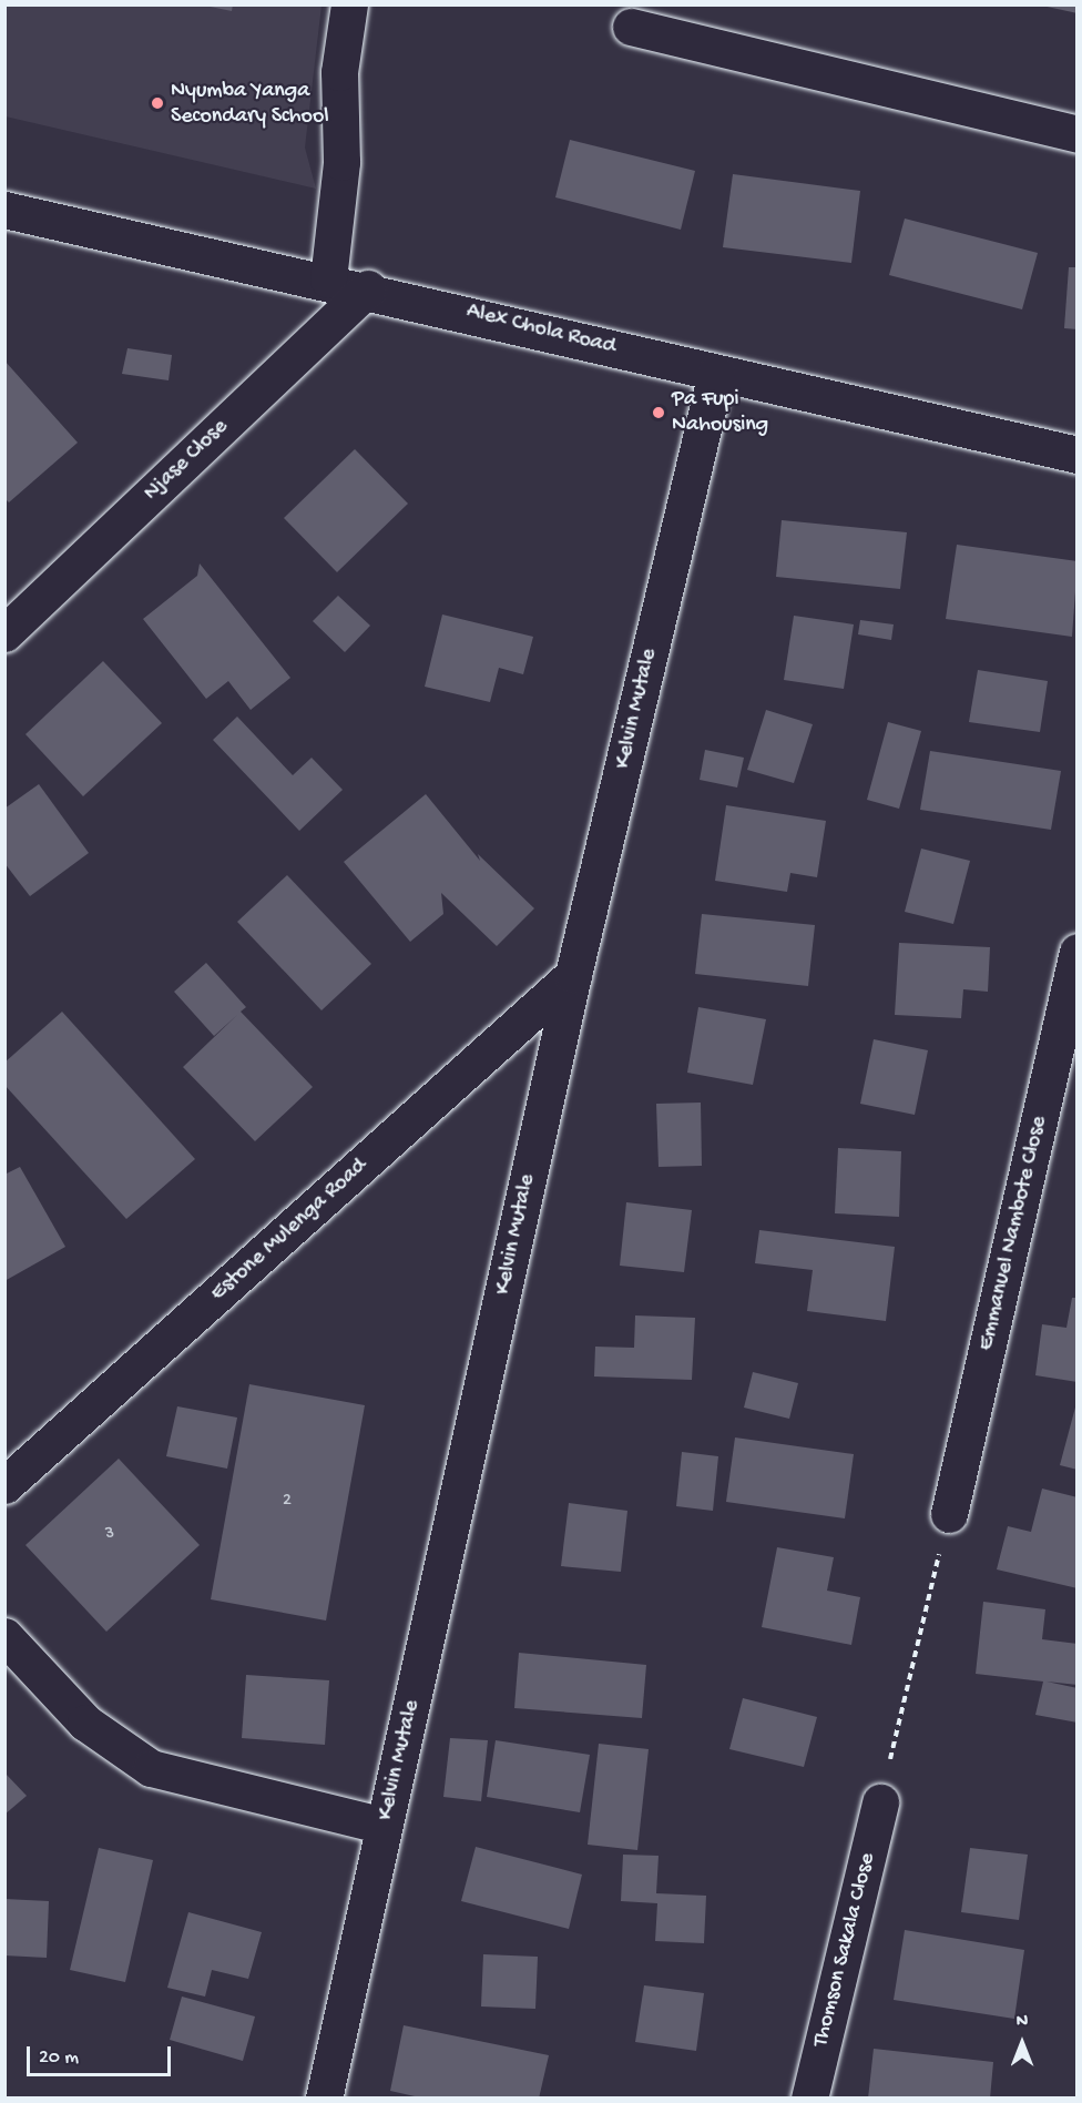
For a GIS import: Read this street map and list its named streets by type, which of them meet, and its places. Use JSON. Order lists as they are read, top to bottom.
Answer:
{
  "streets": {
    "street": [
      "Alex Chola Road",
      "Njase Close",
      "Kelvin Mutale",
      "Estone Mulenga Road",
      "Emmanuel Nambote Close",
      "Thomson Sakala Close"
    ]
  },
  "crossings": [
    ["Alex Chola Road", "Njase Close"],
    ["Alex Chola Road", "Kelvin Mutale"],
    ["Kelvin Mutale", "Estone Mulenga Road"]
  ],
  "places": ["Nyumba Yanga Secondary School", "Pa Fupi Nahousing"],
  "house_numbers": ["2", "3"],
  "scale_bar": "20 m",
  "north": "top"
}
